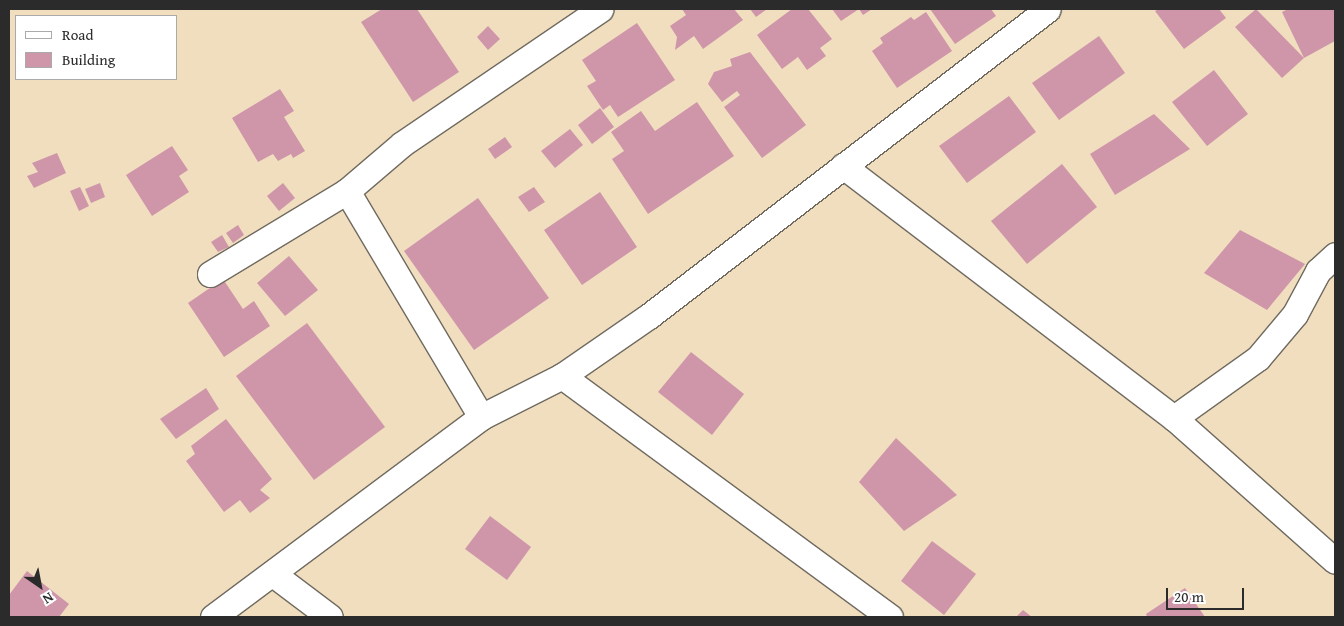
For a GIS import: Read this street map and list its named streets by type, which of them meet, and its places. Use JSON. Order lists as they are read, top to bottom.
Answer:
{
  "legend": ["Road", "Building"],
  "scale_bar": "20 m",
  "north": "bottom right"
}
